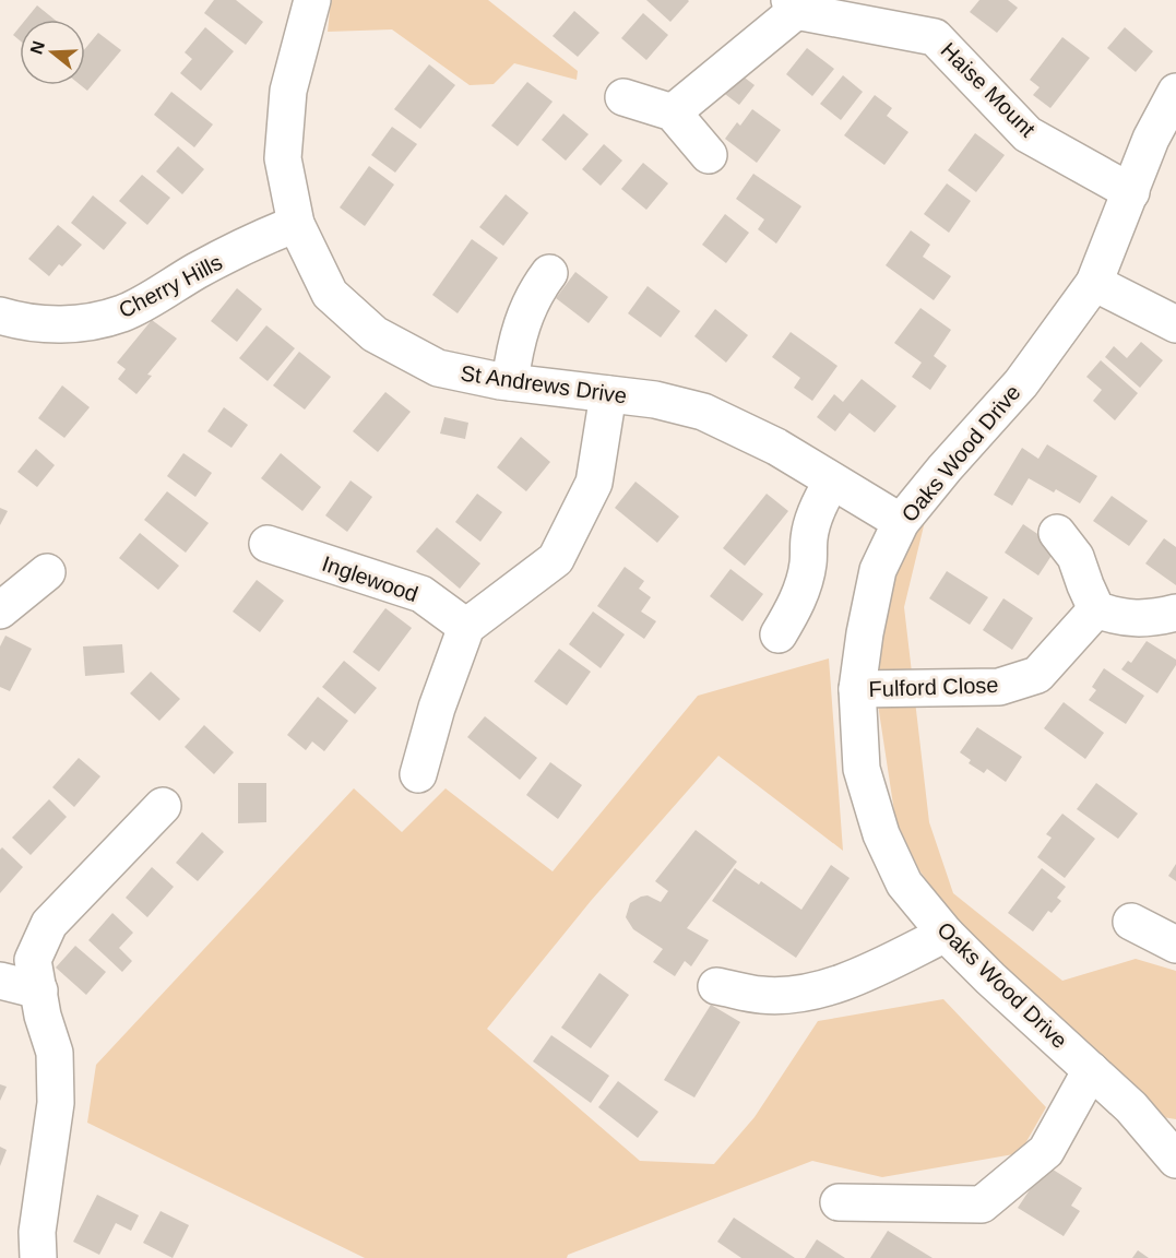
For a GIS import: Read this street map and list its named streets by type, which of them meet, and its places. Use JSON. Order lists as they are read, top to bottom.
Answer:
{
  "streets": {
    "street": [
      "Haise Mount",
      "Cherry Hills",
      "St Andrews Drive",
      "Oaks Wood Drive",
      "Inglewood",
      "Fulford Close"
    ]
  },
  "crossings": [
    ["Haise Mount", "Oaks Wood Drive"],
    ["Cherry Hills", "St Andrews Drive"],
    ["St Andrews Drive", "Oaks Wood Drive"],
    ["Oaks Wood Drive", "Fulford Close"]
  ],
  "north": "left"
}
